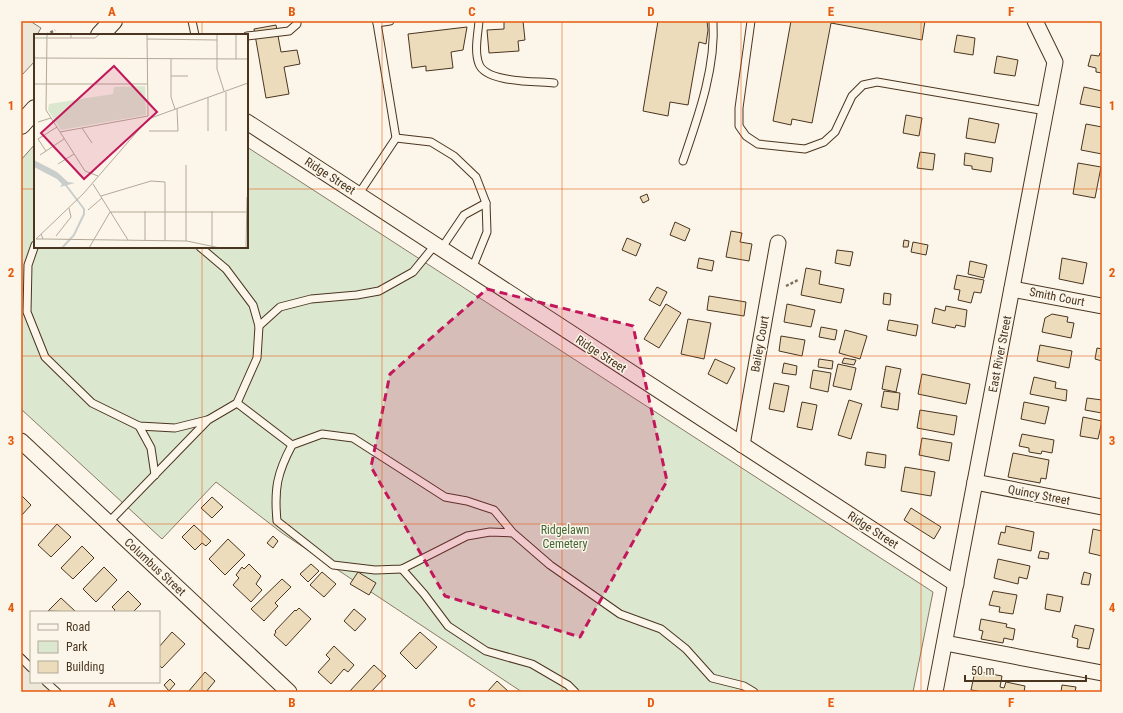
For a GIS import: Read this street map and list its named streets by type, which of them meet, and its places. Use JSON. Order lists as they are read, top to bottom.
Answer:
{
  "streets": {
    "street": [
      "Ridge Street",
      "Smith Court",
      "Bailey Court",
      "East River Street",
      "Quincy Street",
      "Columbus Street"
    ]
  },
  "crossings": [
    ["Ridge Street", "Bailey Court"],
    ["Ridge Street", "East River Street"],
    ["Smith Court", "East River Street"],
    ["East River Street", "Quincy Street"]
  ],
  "parks": ["Ridgelawn Cemetery"],
  "legend": ["Road", "Park", "Building"],
  "scale_bar": "50 m",
  "grid": {
    "columns": [
      "A",
      "B",
      "C",
      "D",
      "E",
      "F"
    ],
    "rows": [
      "1",
      "2",
      "3",
      "4"
    ]
  }
}
